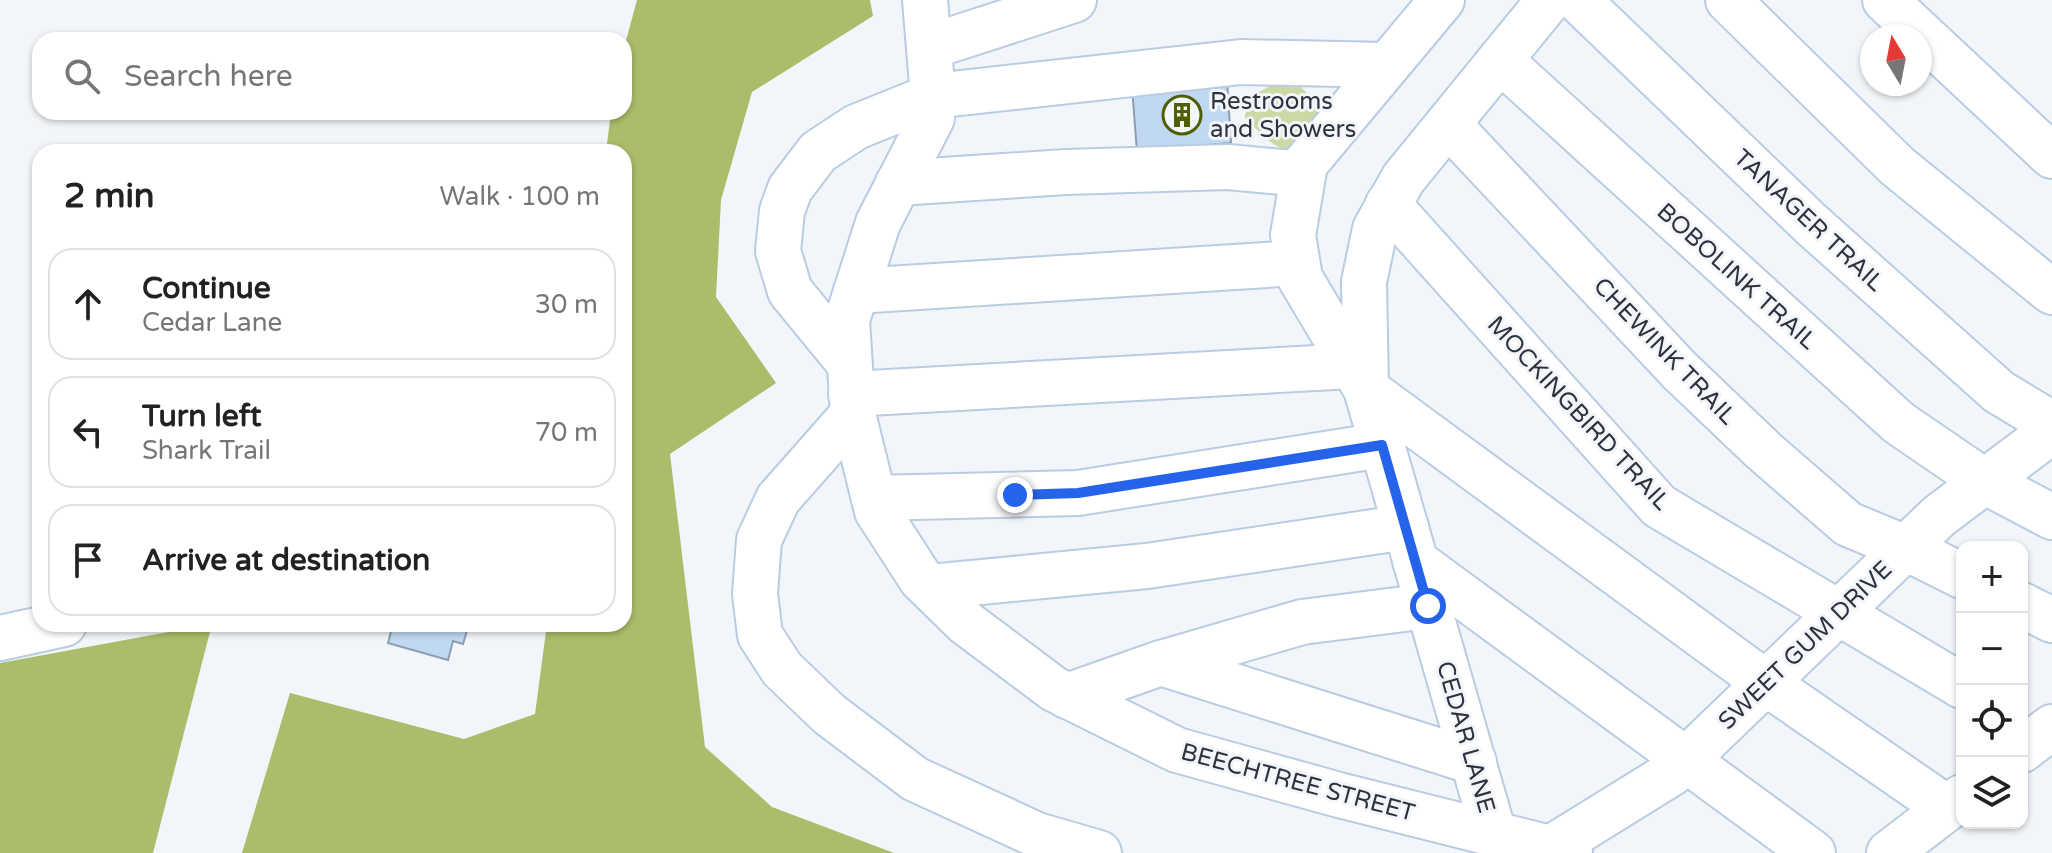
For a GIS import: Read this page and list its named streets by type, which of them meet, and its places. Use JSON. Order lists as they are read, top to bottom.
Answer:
{
  "streets": {
    "street": [
      "TANAGER TRAIL",
      "BOBOLINK TRAIL",
      "CHEWINK TRAIL",
      "MOCKINGBIRD TRAIL",
      "SWEET GUM DRIVE",
      "CEDAR LANE",
      "BEECHTREE STREET"
    ]
  },
  "crossings": [
    ["BOBOLINK TRAIL", "SWEET GUM DRIVE"],
    ["CHEWINK TRAIL", "SWEET GUM DRIVE"],
    ["MOCKINGBIRD TRAIL", "SWEET GUM DRIVE"],
    ["SWEET GUM DRIVE", "BEECHTREE STREET"],
    ["CEDAR LANE", "BEECHTREE STREET"]
  ],
  "places": {
    "building": ["Restrooms and Showers"]
  },
  "north": "top",
  "page": {
    "search": "Search here",
    "heading": ["2 min", "Walk · 100 m"],
    "list": [
      ["Continue", "Cedar Lane", "30 m"],
      ["Turn left", "Shark Trail", "70 m"],
      "Arrive at destination"
    ],
    "map_buttons": ["+", "−"]
  }
}
